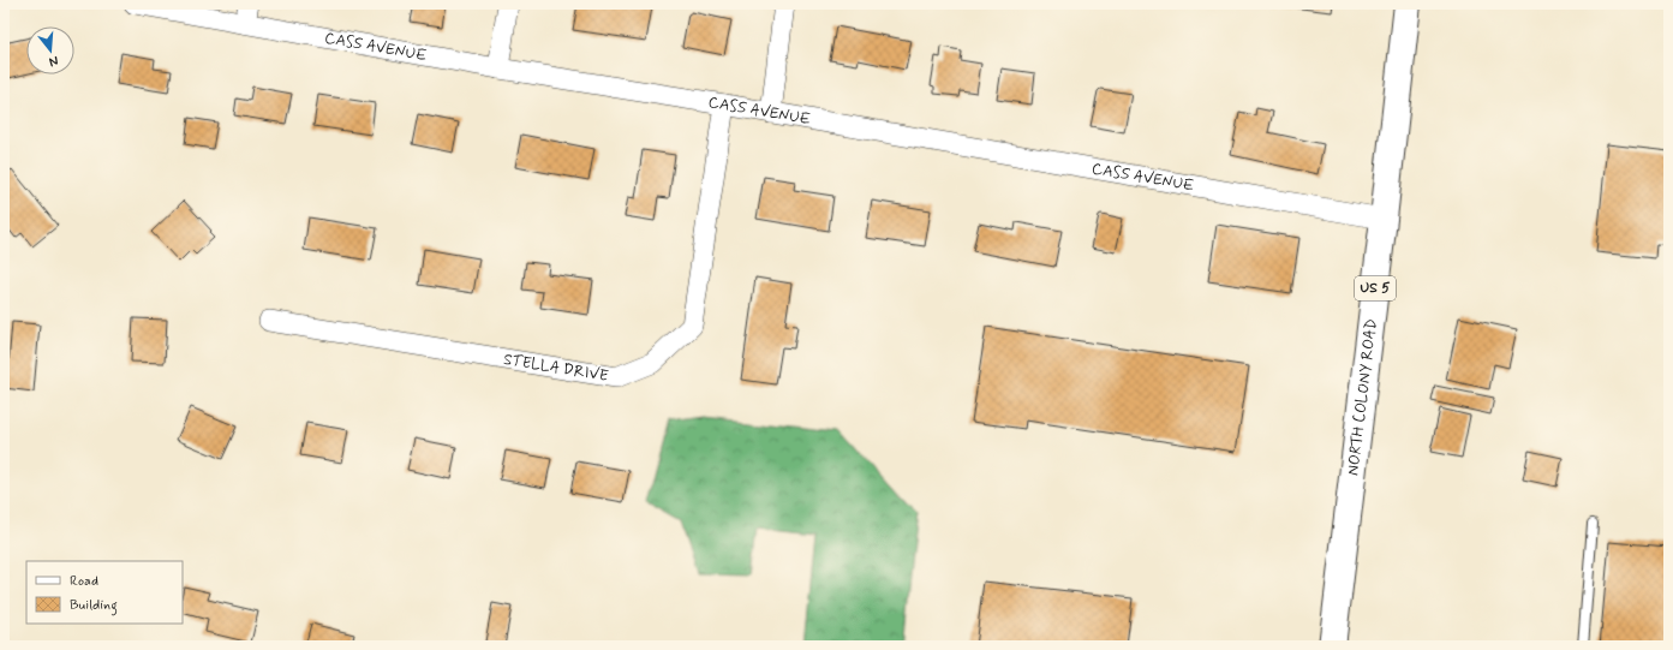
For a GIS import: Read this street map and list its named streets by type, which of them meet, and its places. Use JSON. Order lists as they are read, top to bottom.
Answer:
{
  "streets": {
    "main road": ["US 5", "NORTH COLONY ROAD"],
    "street": ["CASS AVENUE", "STELLA DRIVE"]
  },
  "crossings": [
    ["CASS AVENUE", "STELLA DRIVE"],
    ["CASS AVENUE", "NORTH COLONY ROAD"]
  ],
  "legend": ["Road", "Building"],
  "north": "bottom"
}
